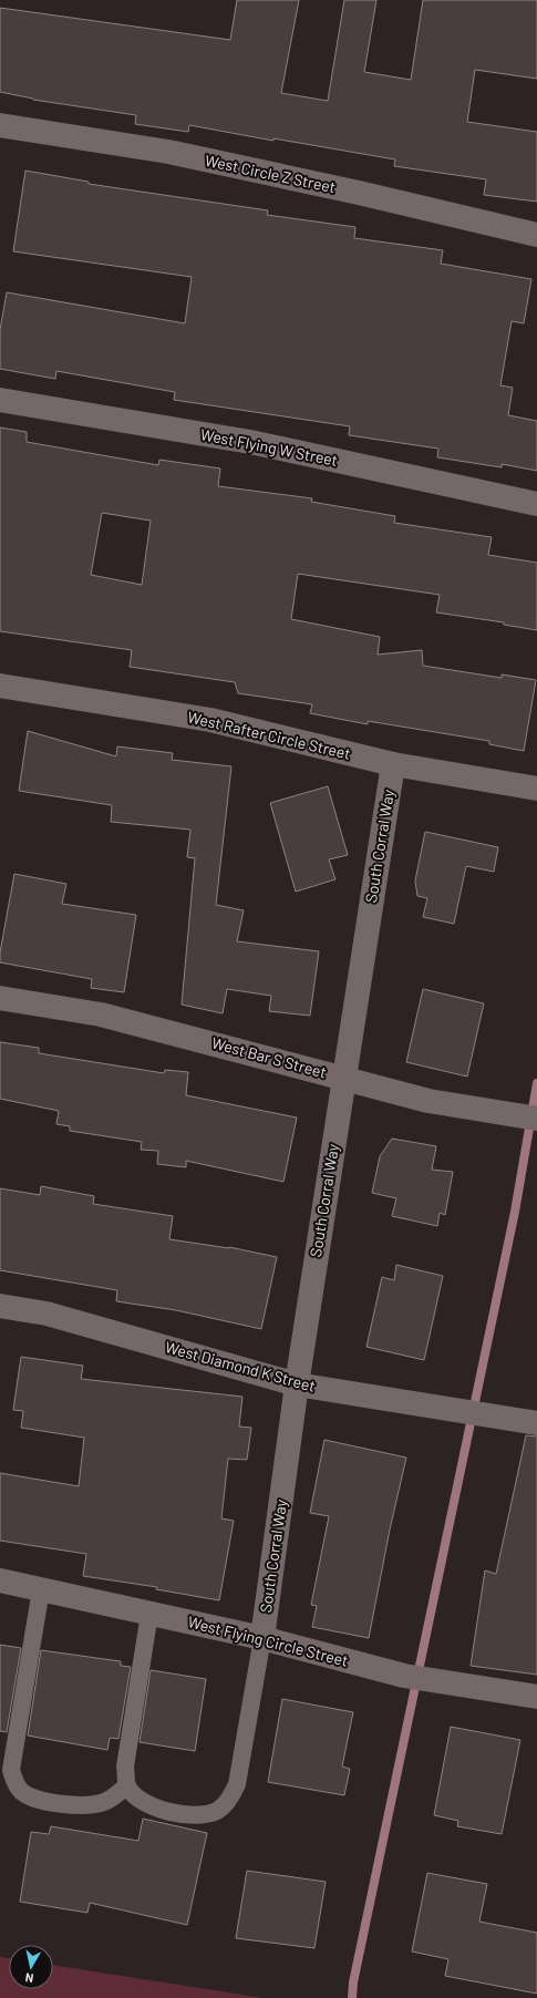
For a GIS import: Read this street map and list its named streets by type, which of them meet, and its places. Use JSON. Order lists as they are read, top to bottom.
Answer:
{
  "streets": {
    "street": [
      "West Circle Z Street",
      "West Flying W Street",
      "West Rafter Circle Street",
      "South Corral Way",
      "West Bar S Street",
      "West Diamond K Street",
      "West Flying Circle Street"
    ]
  },
  "crossings": [
    ["West Rafter Circle Street", "South Corral Way"],
    ["South Corral Way", "West Bar S Street"],
    ["South Corral Way", "West Diamond K Street"],
    ["South Corral Way", "West Flying Circle Street"]
  ],
  "north": "bottom"
}
